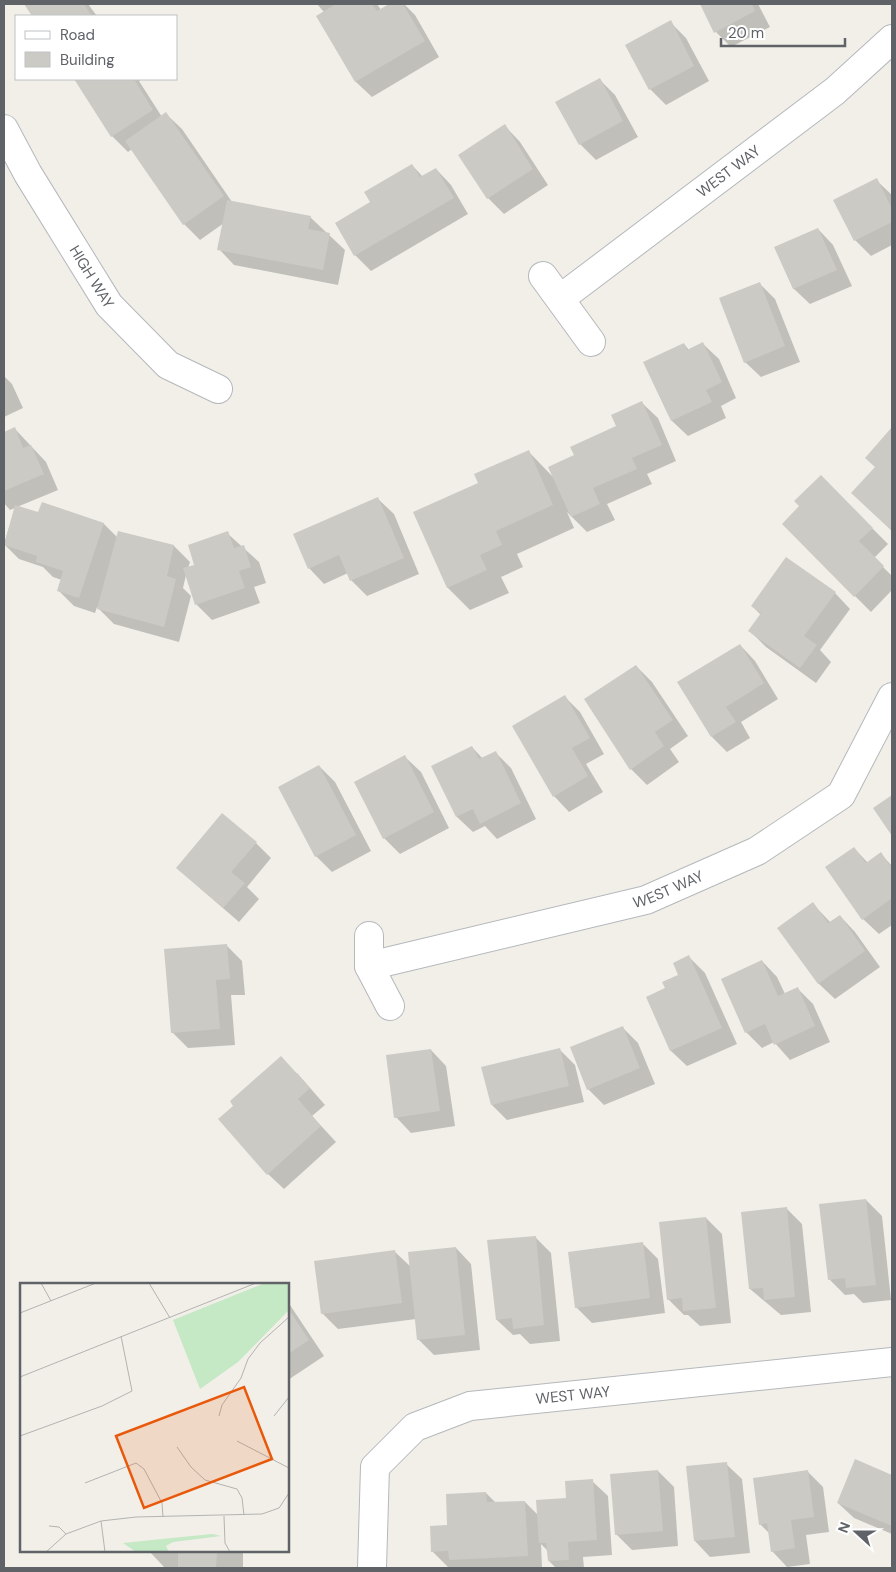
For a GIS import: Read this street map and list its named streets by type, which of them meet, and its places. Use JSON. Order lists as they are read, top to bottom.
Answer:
{
  "streets": {
    "street": ["WEST WAY", "HIGH WAY"]
  },
  "legend": ["Road", "Building"],
  "scale_bar": "20 m",
  "north": "left"
}
